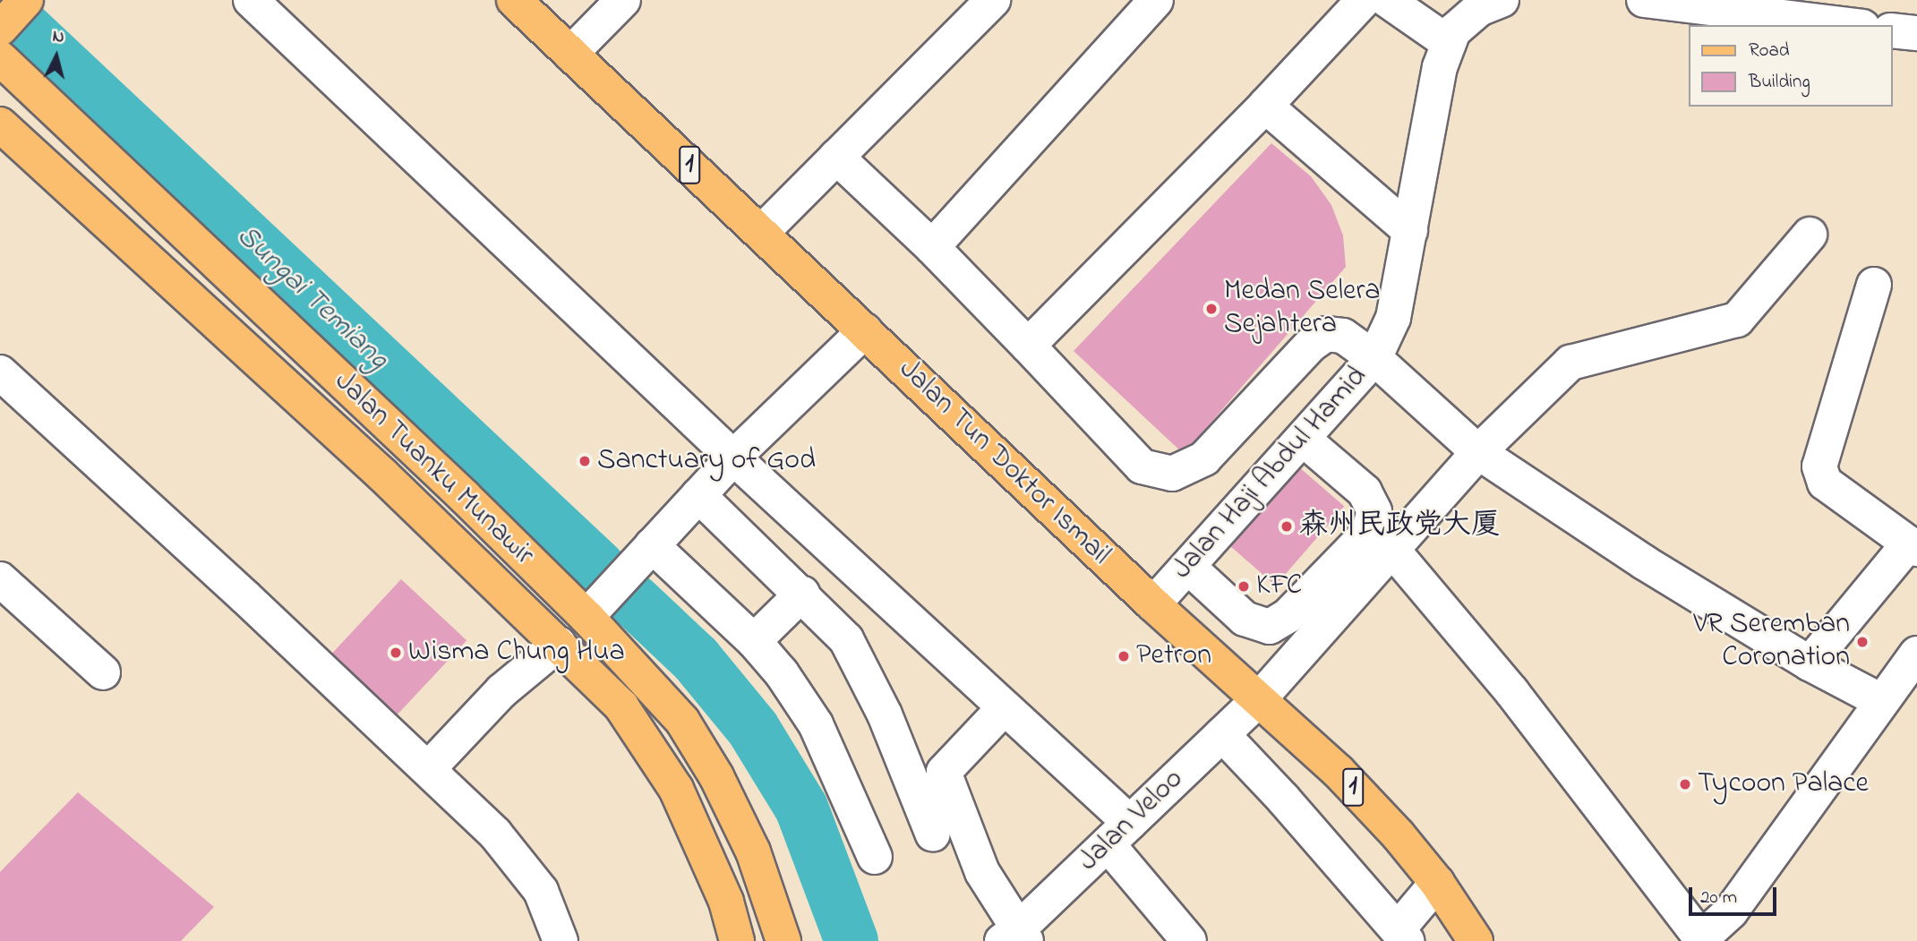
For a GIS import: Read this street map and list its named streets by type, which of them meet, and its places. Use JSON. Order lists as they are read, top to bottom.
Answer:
{
  "streets": {
    "main road": ["1", "Jalan Tun Doktor Ismail", "Jalan Tuanku Munawir"],
    "street": ["Jalan Haji Abdul Hamid", "Jalan Veloo"]
  },
  "crossings": [
    ["Jalan Tun Doktor Ismail", "Jalan Haji Abdul Hamid"],
    ["Jalan Tun Doktor Ismail", "Jalan Veloo"]
  ],
  "water": ["Sungai Temiang"],
  "places": [
    "Medan Selera Sejahtera",
    "Sanctuary of God",
    "森州民政党大厦",
    "KFC",
    "VR Seremban Coronation",
    "Wisma Chung Hua",
    "Petron",
    "Tycoon Palace"
  ],
  "legend": ["Road", "Building"],
  "scale_bar": "20 m",
  "north": "top"
}
